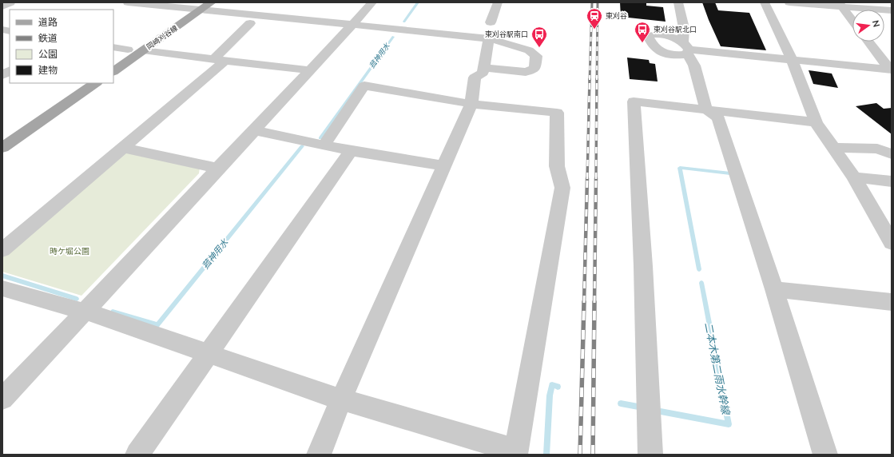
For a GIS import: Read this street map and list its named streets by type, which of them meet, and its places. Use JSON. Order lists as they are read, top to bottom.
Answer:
{
  "streets": {
    "main road": ["岡崎刈谷線"]
  },
  "water": ["菰神用水", "二本木第二雨水幹線"],
  "parks": ["時ケ堀公園"],
  "places": {
    "station": ["東刈谷"],
    "bus stop": ["東刈谷駅北口", "東刈谷駅南口"]
  },
  "legend": [
    "道路",
    "鉄道",
    "公園",
    "建物"
  ],
  "north": "right"
}
